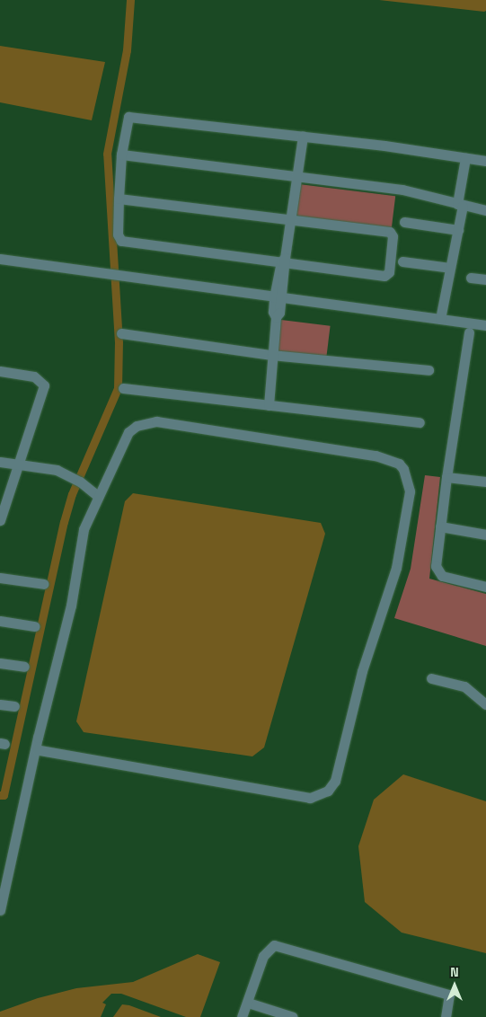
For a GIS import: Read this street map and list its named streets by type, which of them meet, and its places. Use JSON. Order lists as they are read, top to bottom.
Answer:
{
  "north": "top"
}
